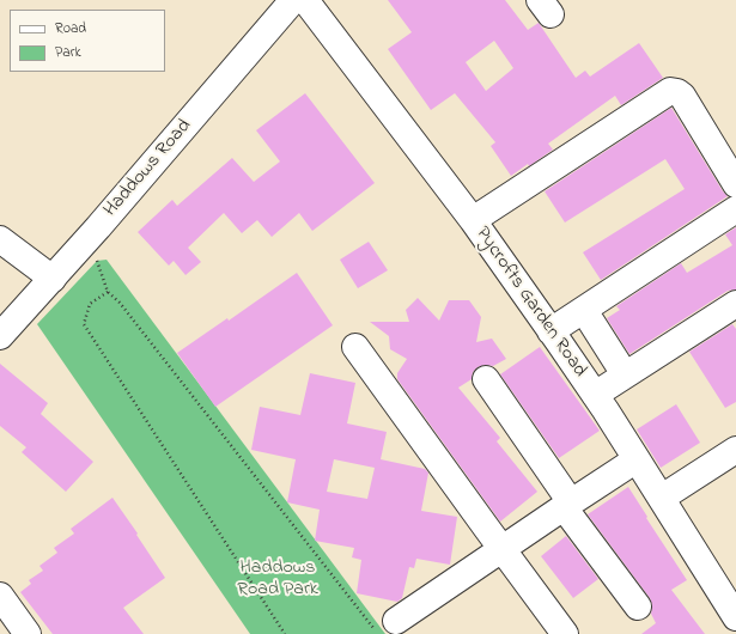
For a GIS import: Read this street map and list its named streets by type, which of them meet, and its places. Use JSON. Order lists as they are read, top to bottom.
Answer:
{
  "streets": {
    "street": ["Haddows Road", "Pycrofts Garden Road"]
  },
  "parks": ["Haddows Road Park"],
  "legend": ["Road", "Park"]
}
